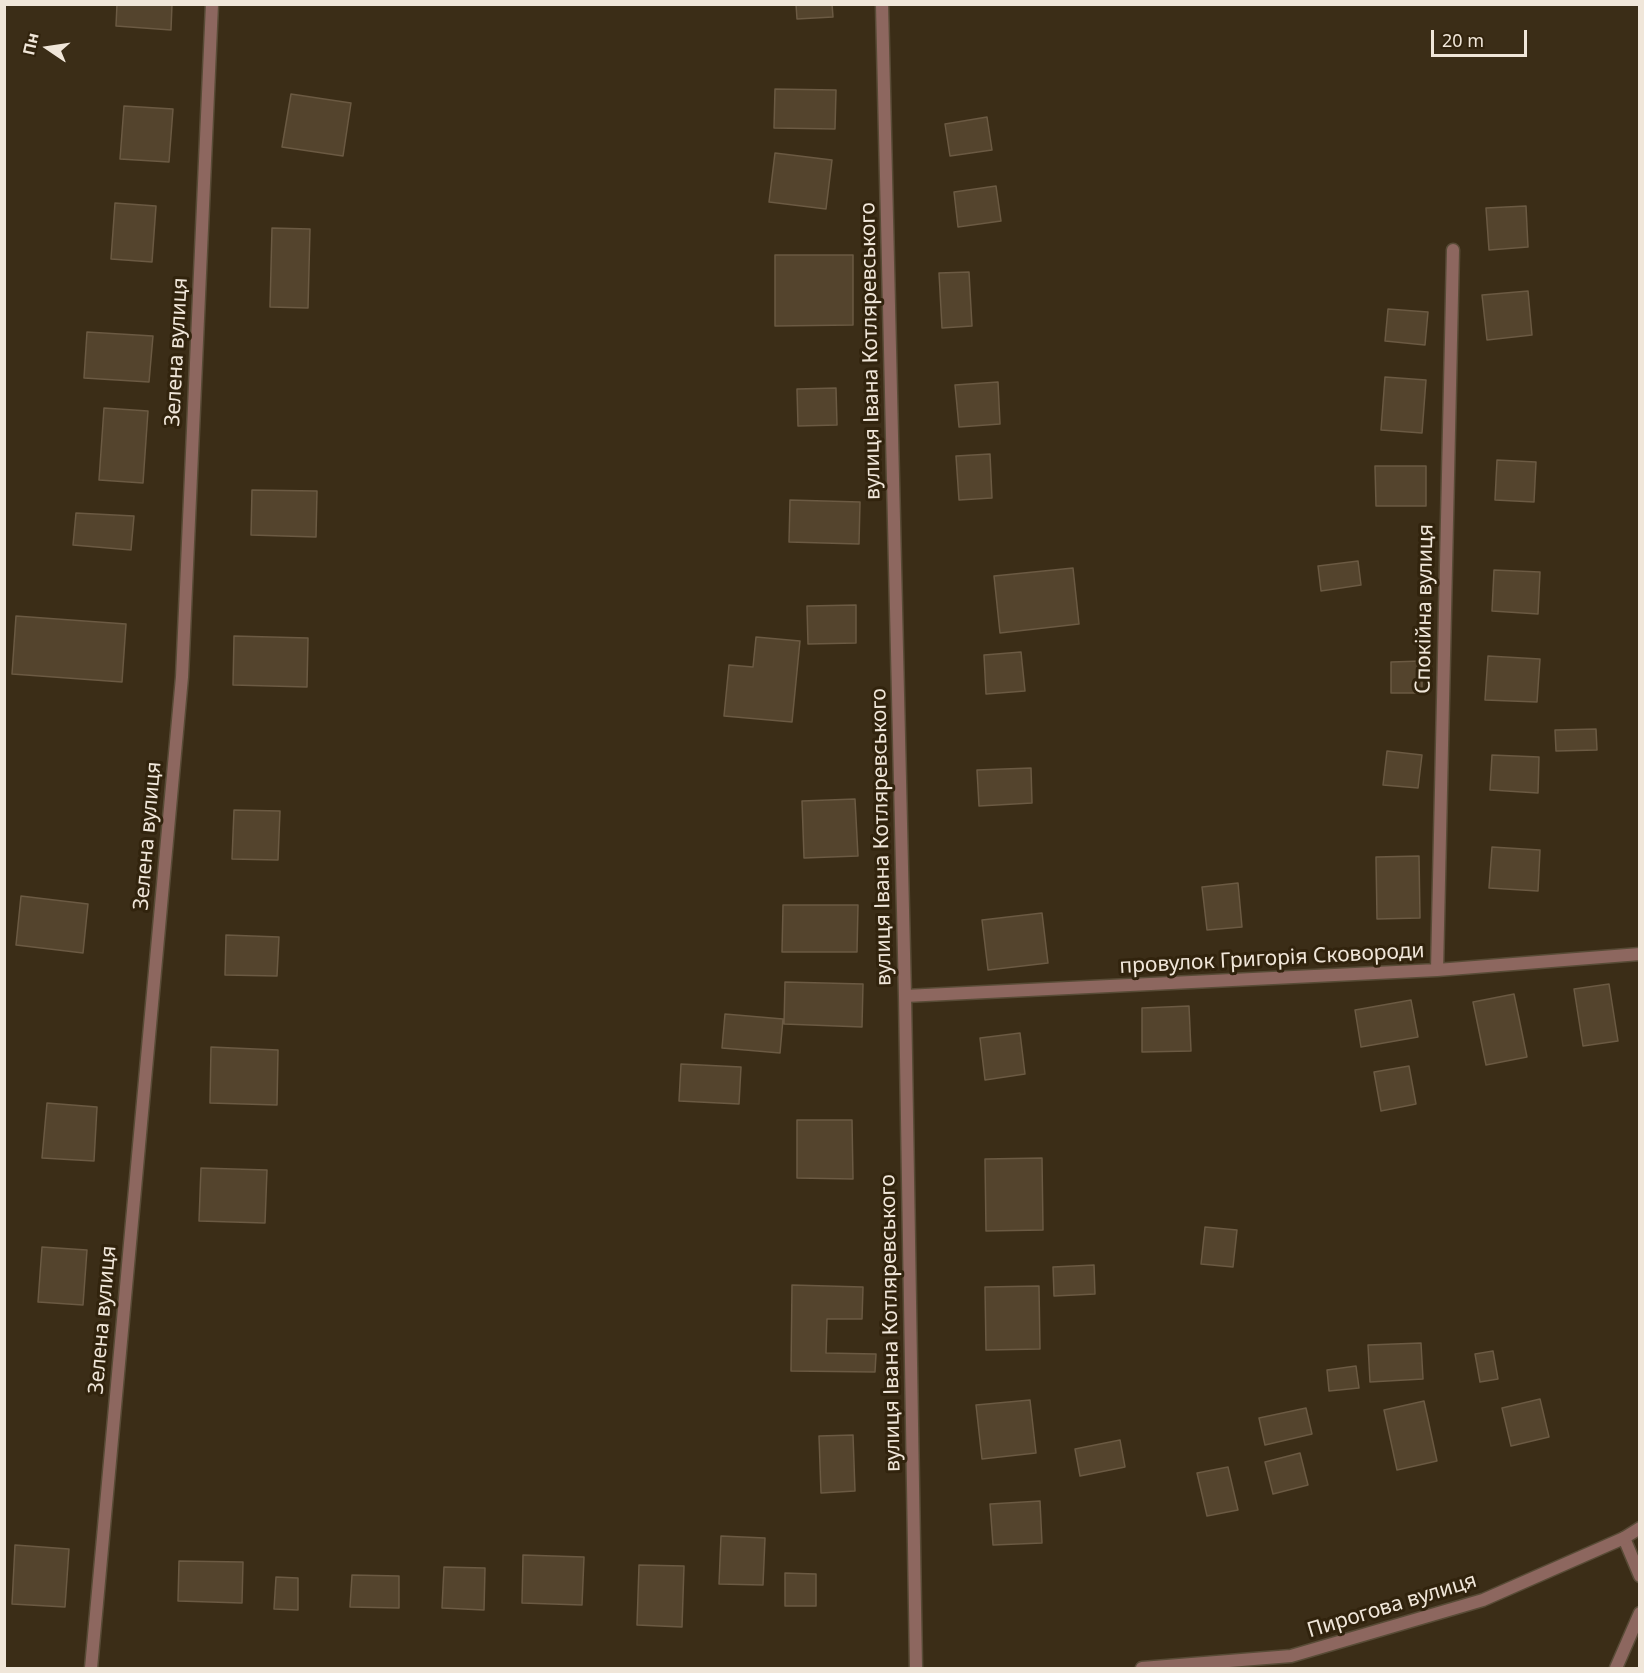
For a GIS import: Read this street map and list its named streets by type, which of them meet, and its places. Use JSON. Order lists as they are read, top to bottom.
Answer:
{
  "streets": {
    "street": [
      "вулиця Івана Котляревського",
      "Зелена вулиця",
      "Спокійна вулиця",
      "провулок Григорія Сковороди",
      "Пирогова вулиця"
    ]
  },
  "crossings": [
    ["вулиця Івана Котляревського", "провулок Григорія Сковороди"],
    ["Спокійна вулиця", "провулок Григорія Сковороди"]
  ],
  "scale_bar": "20 m",
  "north": "left"
}
